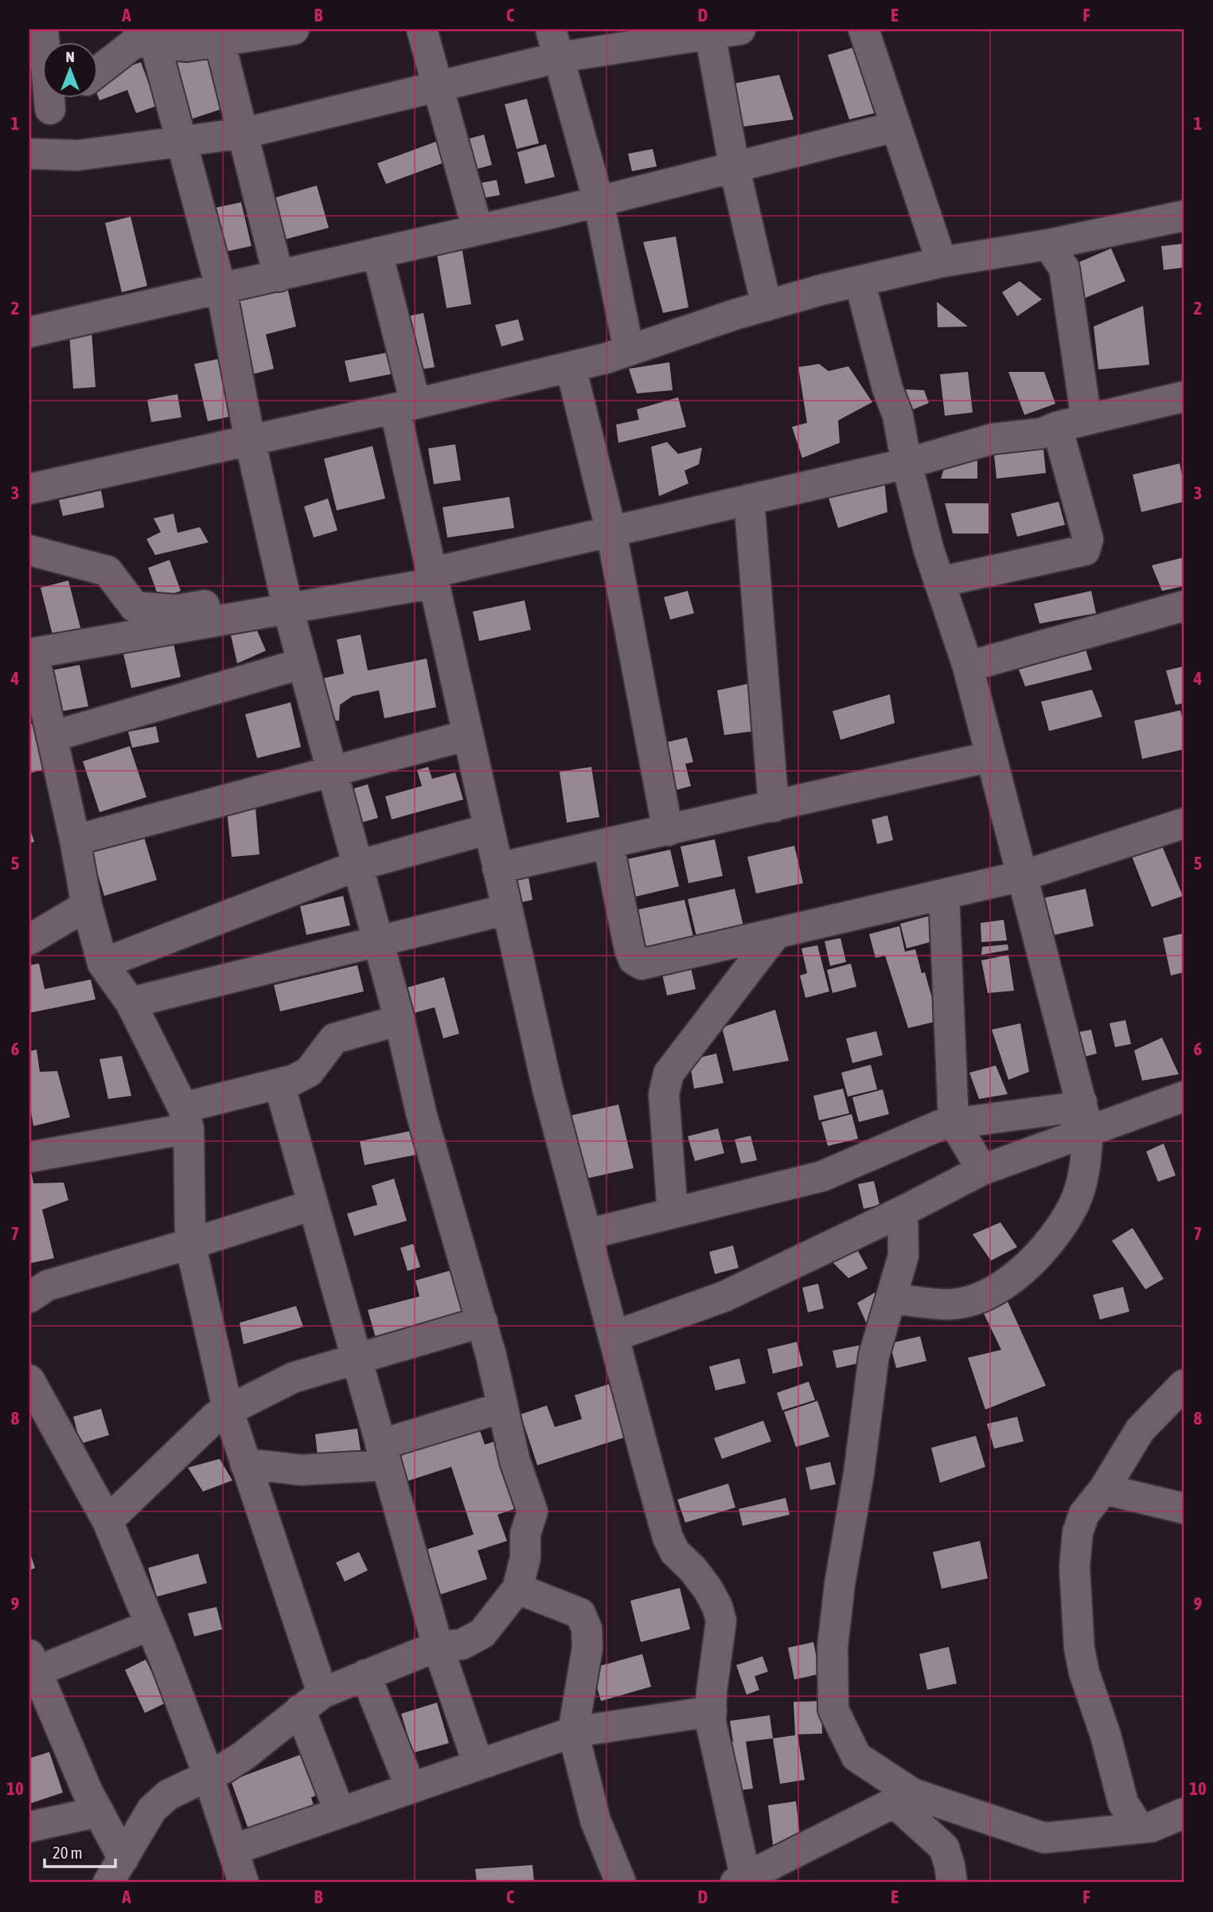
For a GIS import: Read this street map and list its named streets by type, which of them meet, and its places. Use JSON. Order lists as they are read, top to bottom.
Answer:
{
  "scale_bar": "20 m",
  "north": "top",
  "grid": {
    "columns": [
      "A",
      "B",
      "C",
      "D",
      "E",
      "F"
    ],
    "rows": [
      "1",
      "2",
      "3",
      "4",
      "5",
      "6",
      "7",
      "8",
      "9",
      "10"
    ]
  }
}
